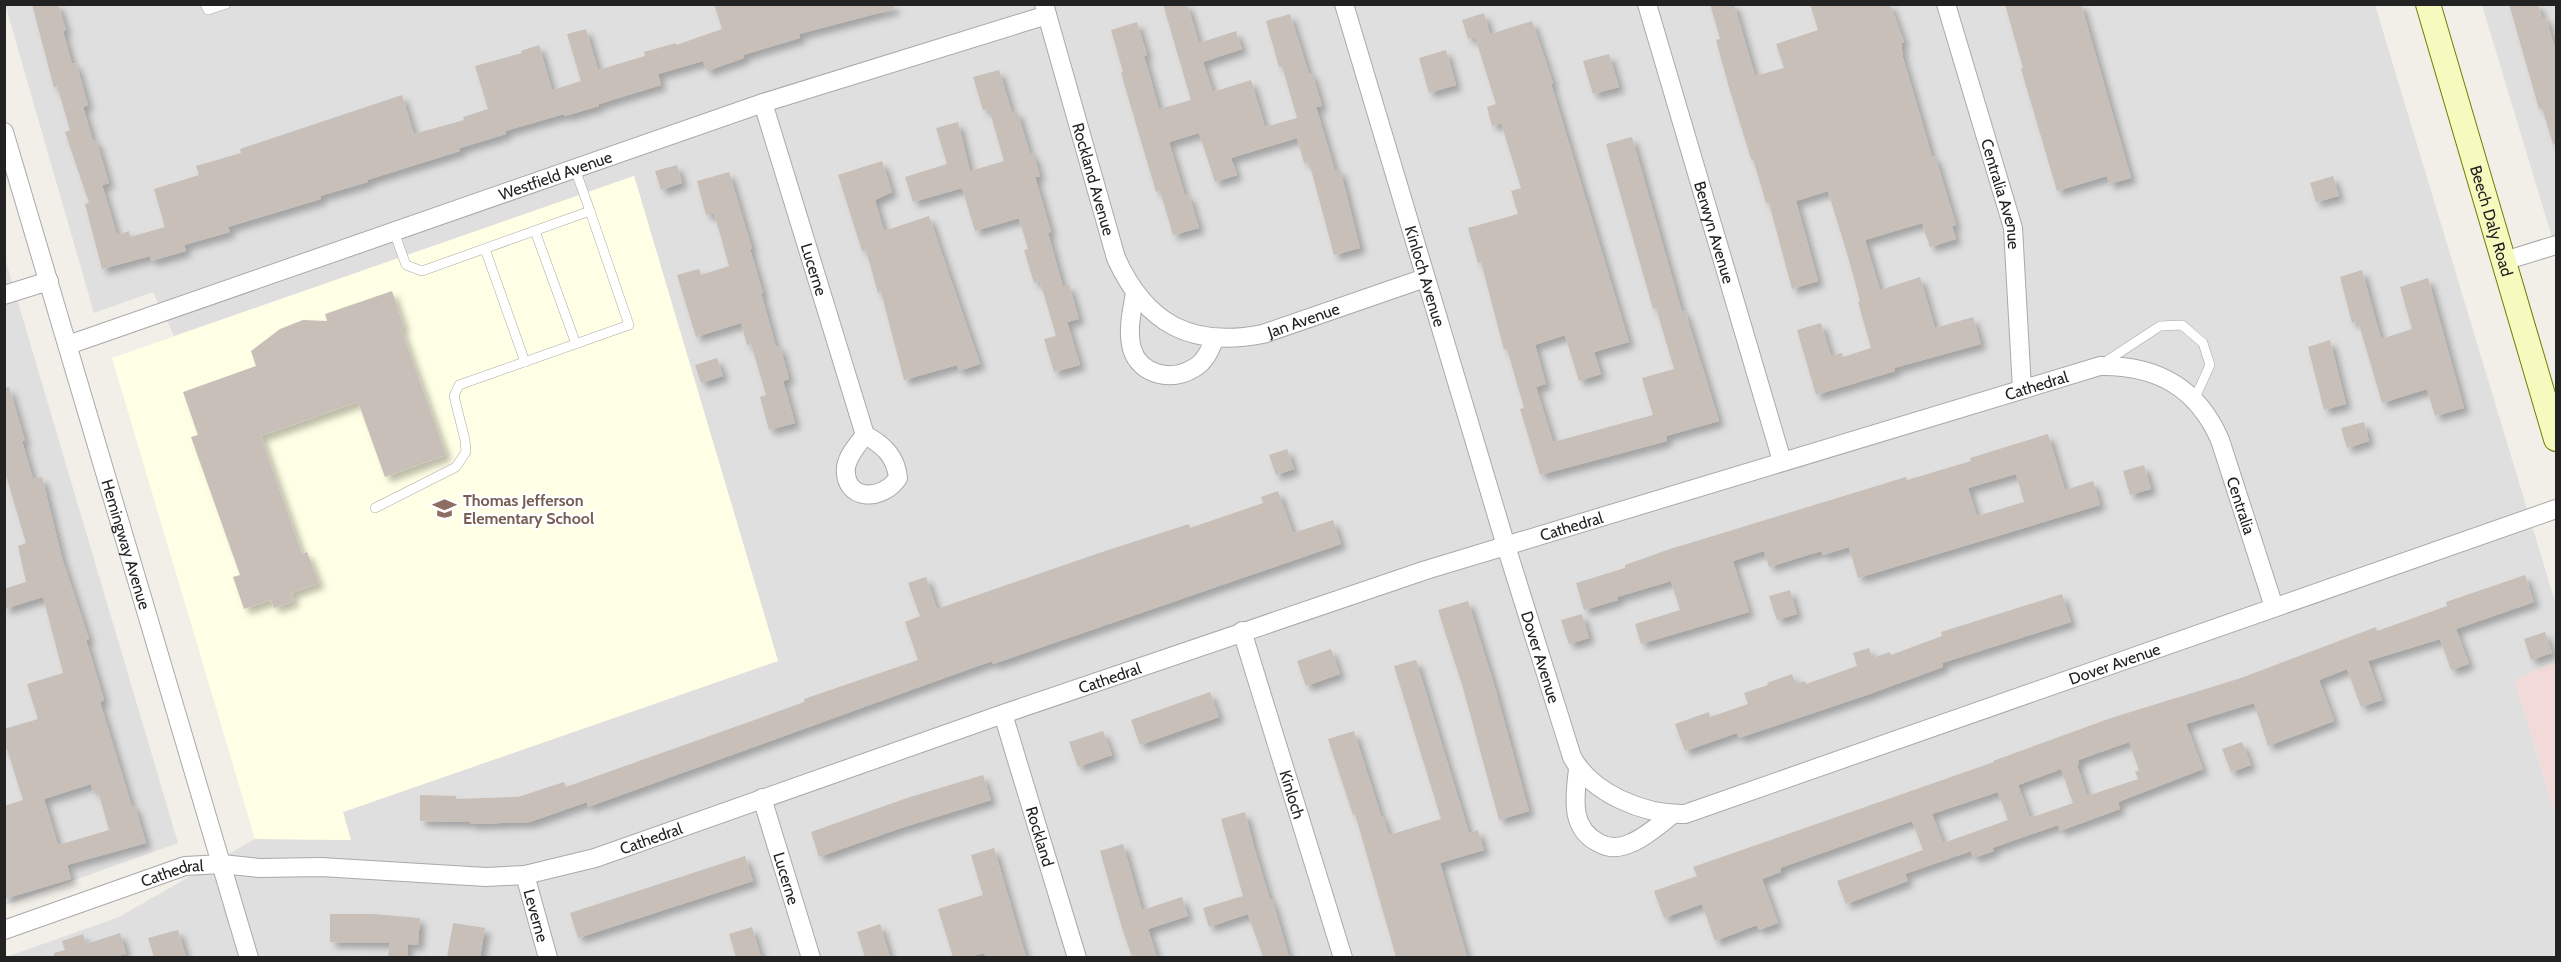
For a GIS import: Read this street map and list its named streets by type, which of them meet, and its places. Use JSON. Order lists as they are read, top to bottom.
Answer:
{
  "streets": {
    "main road": ["Beech Daly Road"],
    "street": [
      "Westfield Avenue",
      "Rockland Avenue",
      "Centralia Avenue",
      "Berwyn Avenue",
      "Lucerne",
      "Kinloch Avenue",
      "Jan Avenue",
      "Cathedral",
      "Centralia",
      "Hemingway Avenue",
      "Dover Avenue",
      "Kinloch",
      "Rockland",
      "Leverne"
    ]
  },
  "crossings": [
    ["Westfield Avenue", "Rockland Avenue"],
    ["Westfield Avenue", "Lucerne"],
    ["Westfield Avenue", "Hemingway Avenue"],
    ["Rockland Avenue", "Jan Avenue"],
    ["Centralia Avenue", "Cathedral"],
    ["Berwyn Avenue", "Cathedral"],
    ["Lucerne", "Cathedral"],
    ["Kinloch Avenue", "Jan Avenue"],
    ["Kinloch Avenue", "Cathedral"],
    ["Kinloch Avenue", "Dover Avenue"],
    ["Cathedral", "Centralia"],
    ["Cathedral", "Hemingway Avenue"],
    ["Cathedral", "Dover Avenue"],
    ["Cathedral", "Kinloch"],
    ["Cathedral", "Rockland"],
    ["Cathedral", "Leverne"],
    ["Centralia", "Dover Avenue"]
  ],
  "places": {
    "school or university": ["Thomas Jefferson Elementary School"]
  }
}
